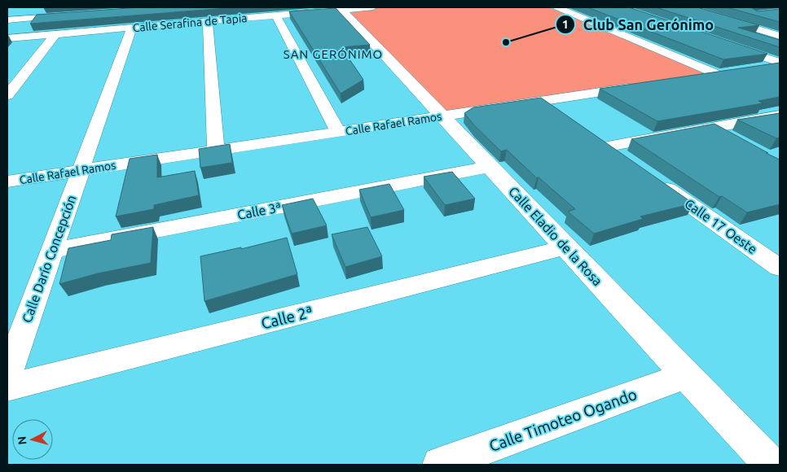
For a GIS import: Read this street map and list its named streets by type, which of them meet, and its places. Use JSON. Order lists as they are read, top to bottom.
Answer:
{
  "streets": {
    "street": [
      "Calle Serafina de Tapia",
      "Calle Rafael Ramos",
      "Calle 3ª",
      "Calle 17 Oeste",
      "Calle Eladio de la Rosa",
      "Calle Darío Concepción",
      "Calle 2ª",
      "Calle Timoteo Ogando"
    ]
  },
  "crossings": [
    ["Calle Serafina de Tapia", "Calle Eladio de la Rosa"],
    ["Calle Serafina de Tapia", "Calle Darío Concepción"],
    ["Calle Rafael Ramos", "Calle Eladio de la Rosa"],
    ["Calle Rafael Ramos", "Calle Darío Concepción"],
    ["Calle 3ª", "Calle Eladio de la Rosa"],
    ["Calle 3ª", "Calle Darío Concepción"],
    ["Calle Eladio de la Rosa", "Calle 2ª"],
    ["Calle Eladio de la Rosa", "Calle Timoteo Ogando"]
  ],
  "districts": ["SAN GERÓNIMO"],
  "places": ["Club San Gerónimo"],
  "north": "left"
}
